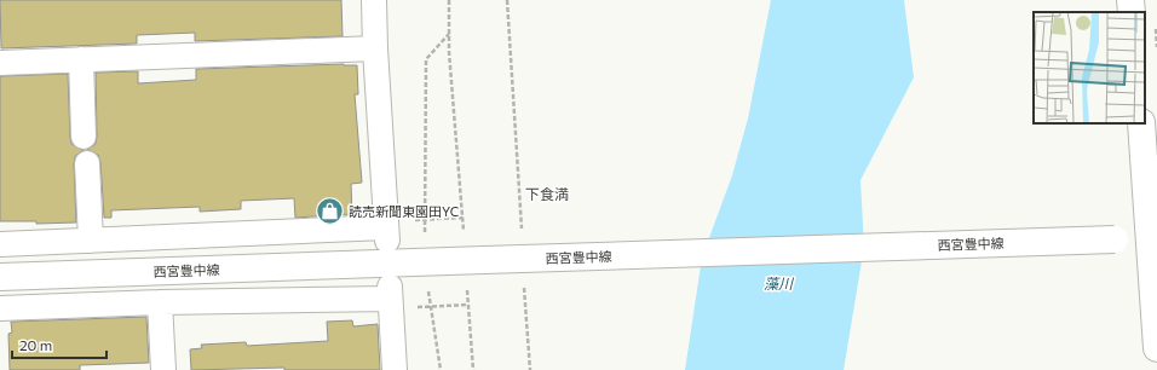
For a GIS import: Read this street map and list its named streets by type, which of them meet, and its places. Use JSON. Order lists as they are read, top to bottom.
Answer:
{
  "streets": {
    "main road": ["西宮豊中線"]
  },
  "districts": ["下食満"],
  "water": ["藻川"],
  "places": {
    "shop": ["読売新聞東園田YC"]
  },
  "scale_bar": "20 m"
}
